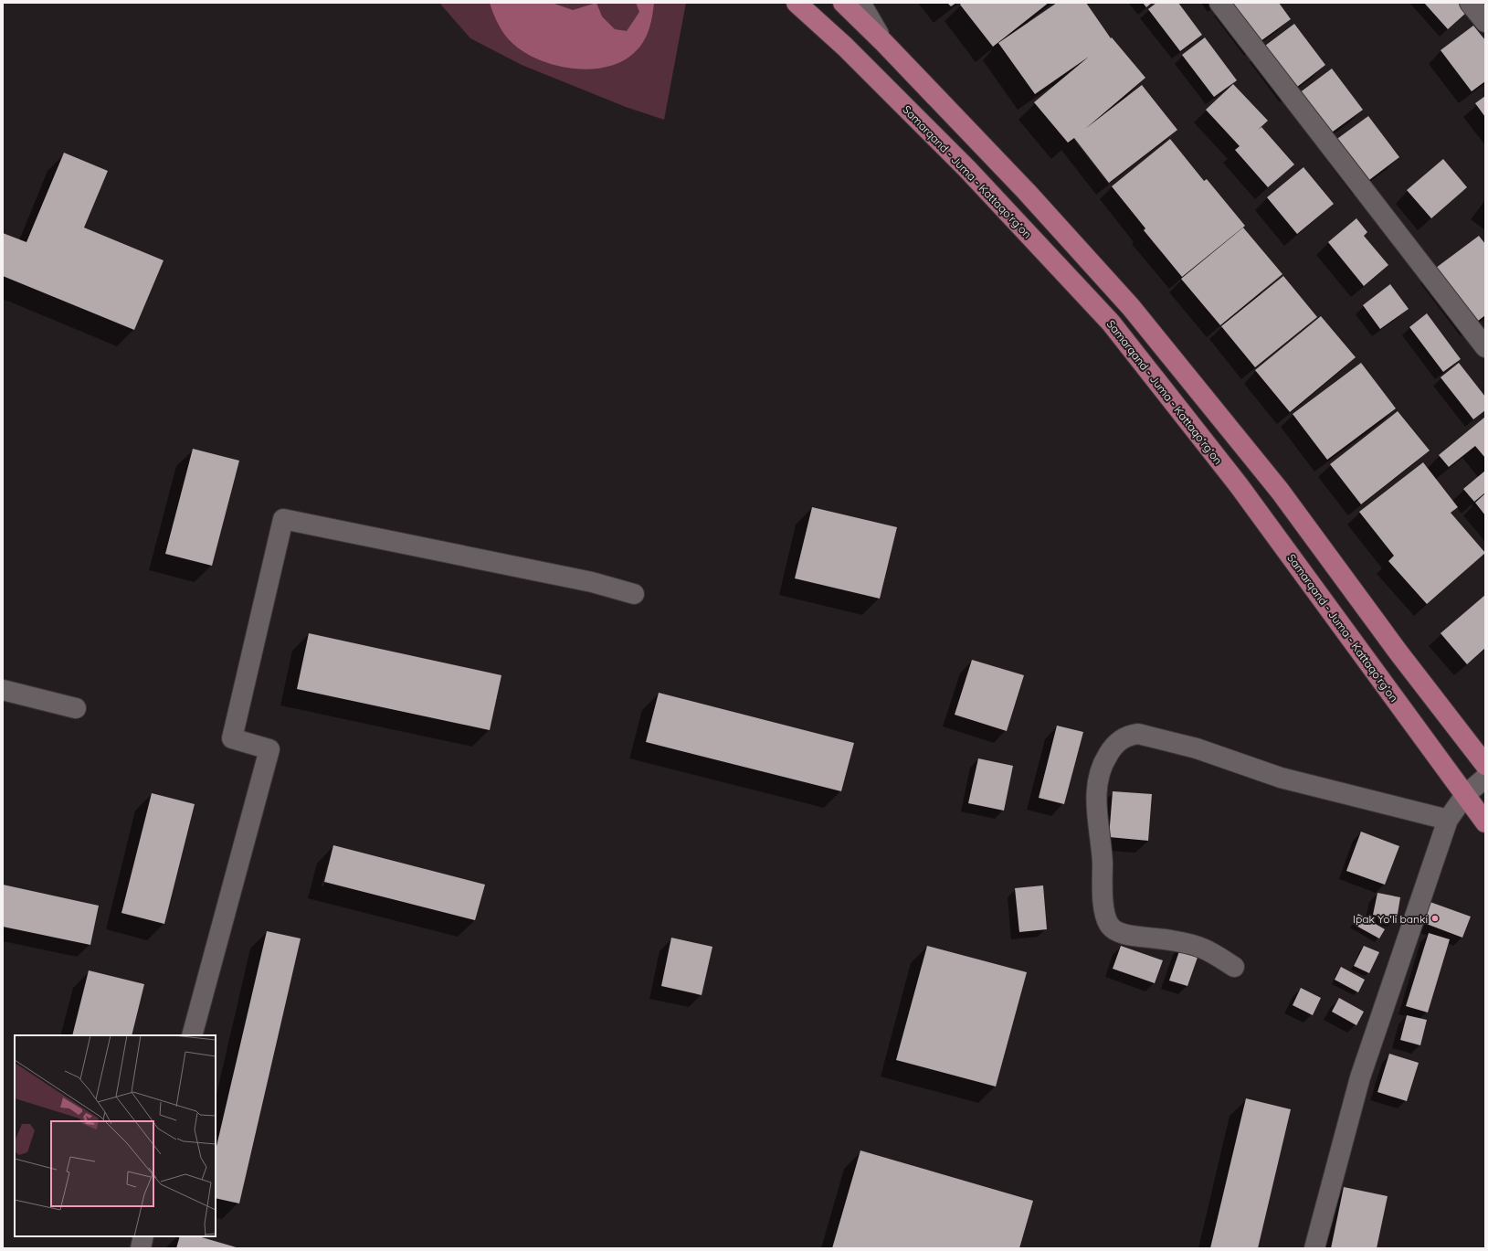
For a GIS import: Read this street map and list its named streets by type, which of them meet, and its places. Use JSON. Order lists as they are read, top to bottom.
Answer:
{
  "streets": {
    "main road": ["Samarqand - Juma - Kattaqo‘rg‘on"]
  },
  "places": ["Ipak Yo'li banki"]
}
